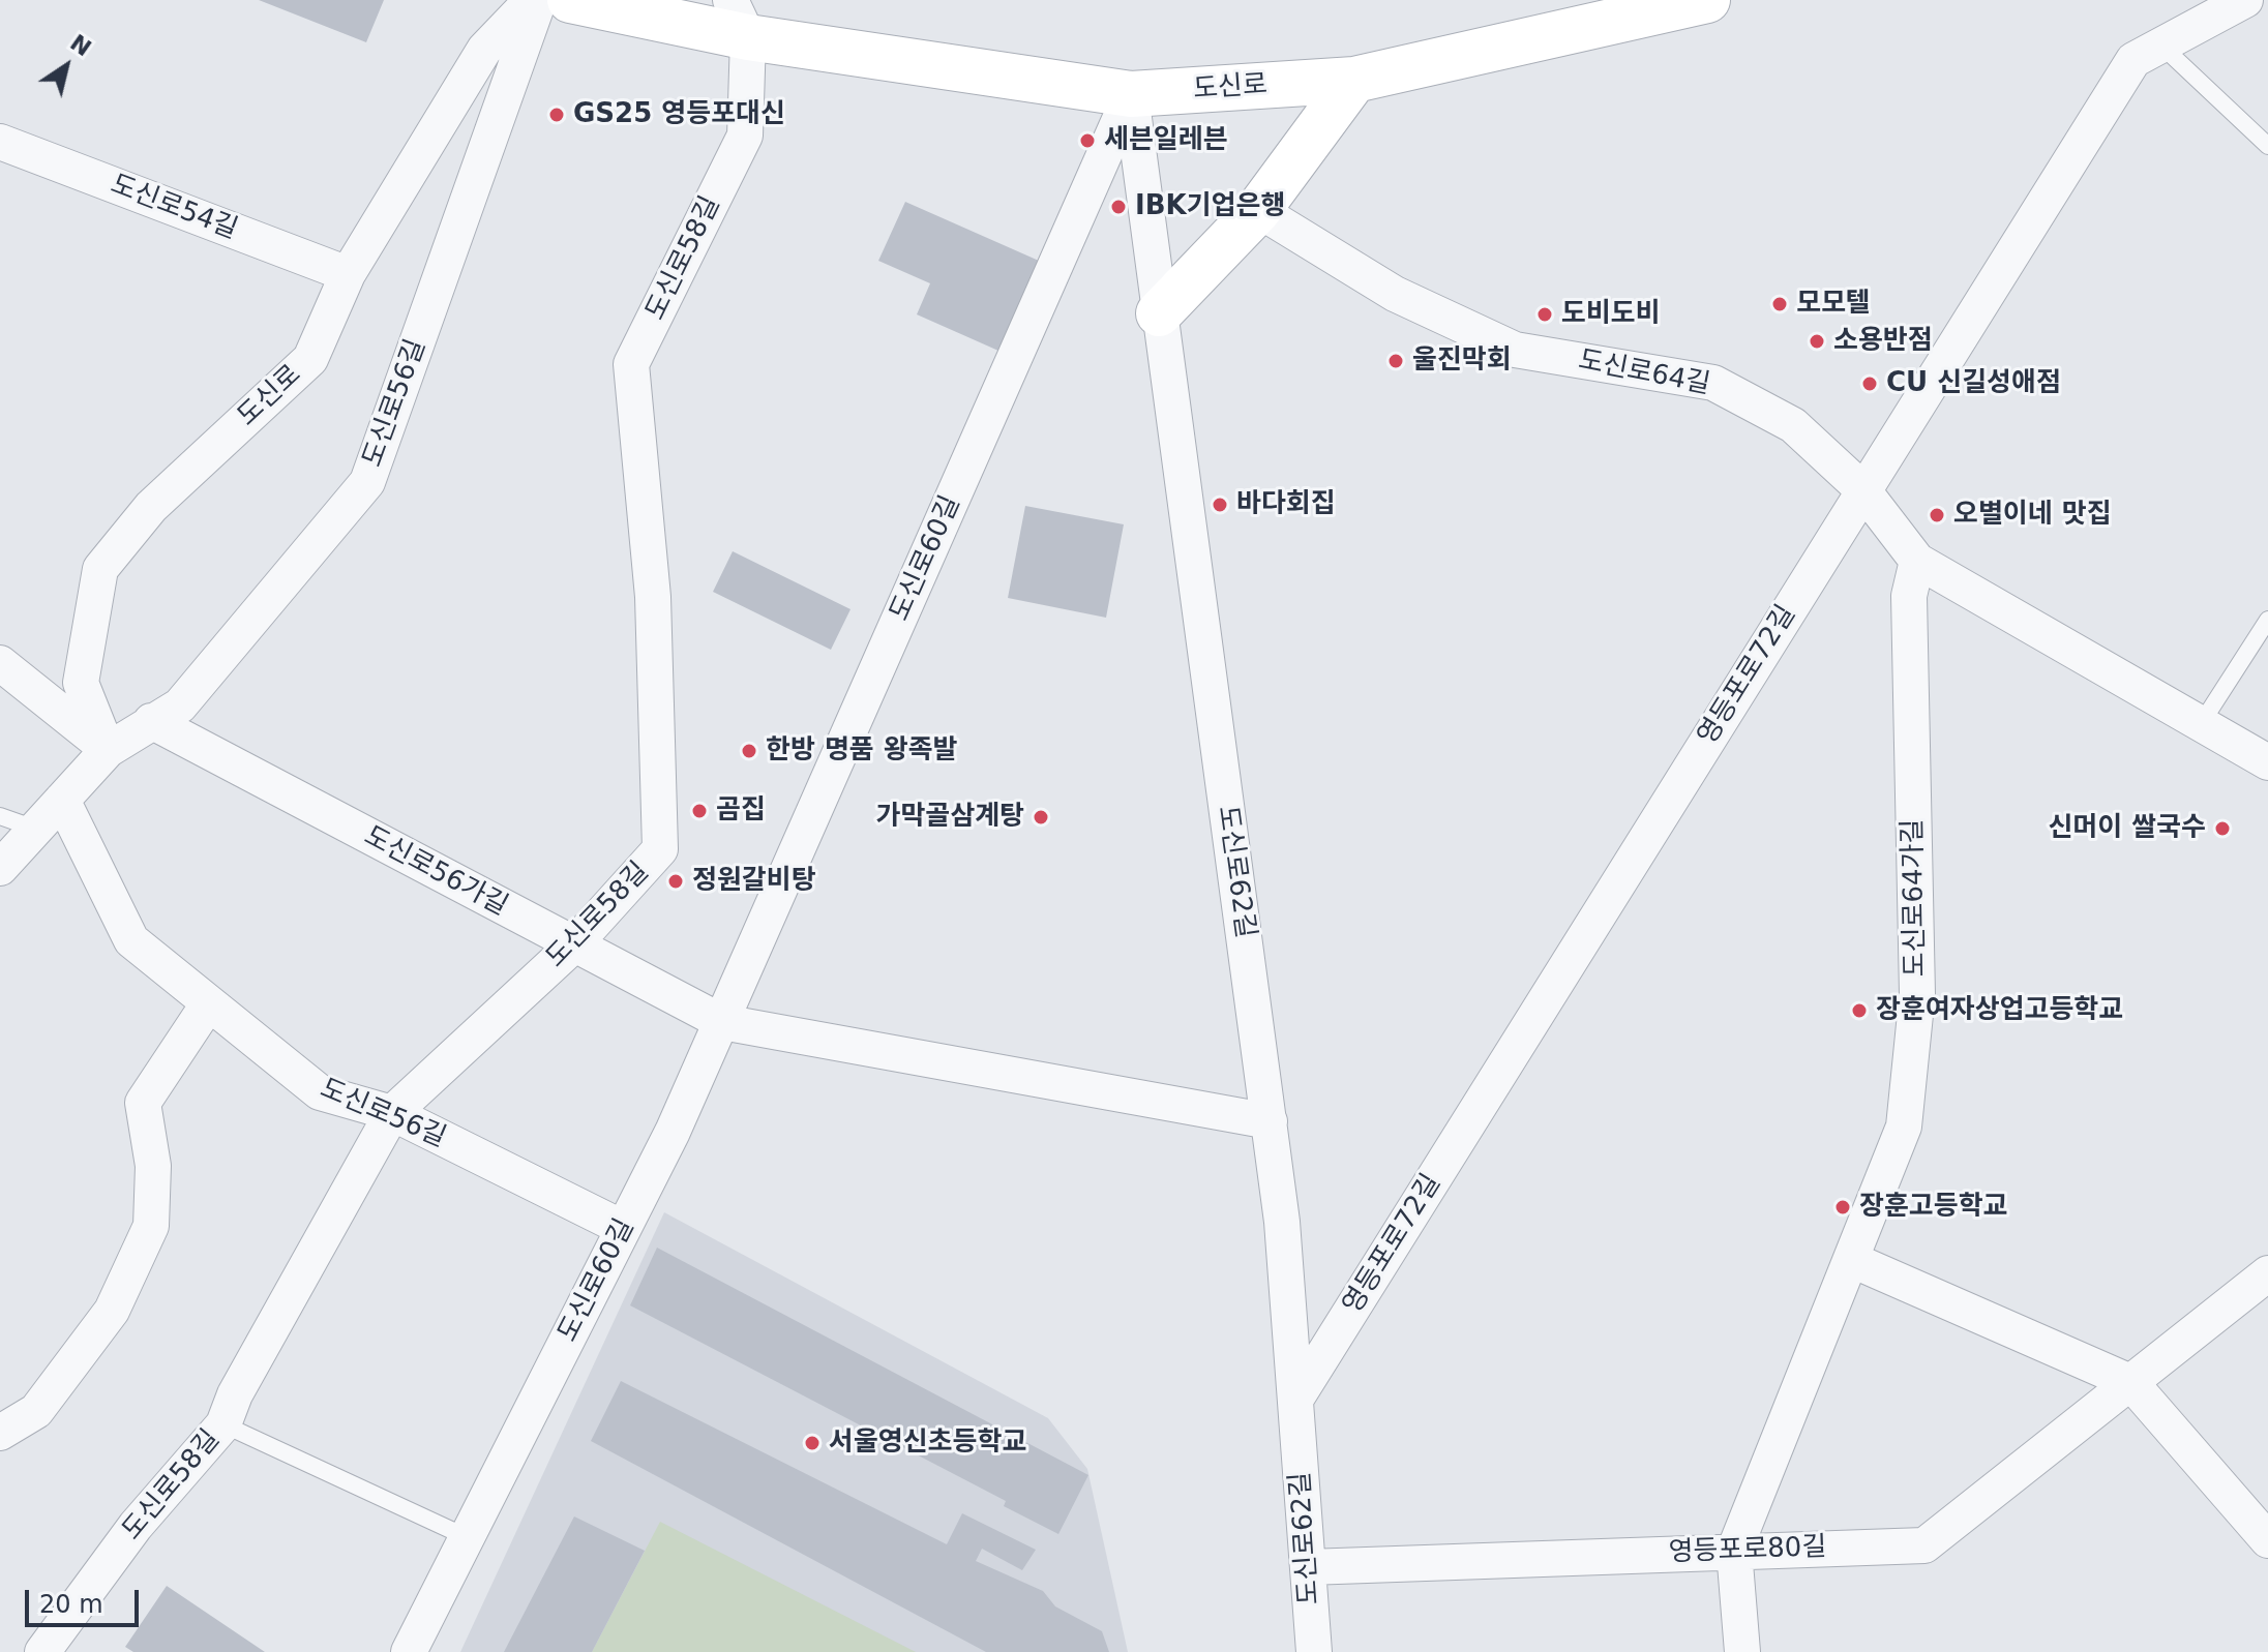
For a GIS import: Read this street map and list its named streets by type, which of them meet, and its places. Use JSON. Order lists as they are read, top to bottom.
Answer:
{
  "streets": {
    "main road": ["도신로"],
    "street": [
      "도신로54길",
      "도신로58길",
      "도신로64길",
      "도신로56길",
      "도신로60길",
      "영등포로72길",
      "도신로56가길",
      "도신로62길",
      "도신로64가길",
      "영등포로80길"
    ]
  },
  "crossings": [
    ["도신로", "도신로54길"],
    ["도신로", "도신로58길"],
    ["도신로", "도신로56길"],
    ["도신로", "도신로60길"],
    ["도신로", "도신로62길"],
    ["도신로58길", "도신로56길"],
    ["도신로58길", "도신로56가길"],
    ["도신로64길", "영등포로72길"],
    ["도신로64길", "도신로64가길"],
    ["도신로56길", "도신로60길"],
    ["도신로56길", "도신로56가길"],
    ["도신로60길", "도신로56가길"],
    ["도신로60길", "도신로62길"],
    ["영등포로72길", "도신로62길"],
    ["도신로62길", "영등포로80길"],
    ["도신로64가길", "영등포로80길"]
  ],
  "places": [
    "GS25 영등포대신",
    "세븐일레븐",
    "IBK기업은행",
    "모모텔",
    "도비도비",
    "소용반점",
    "울진막회",
    "CU 신길성애점",
    "바다회집",
    "오별이네 맛집",
    "한방 명품 왕족발",
    "곰집",
    "가막골삼계탕",
    "신머이 쌀국수",
    "정원갈비탕",
    "장훈여자상업고등학교",
    "장훈고등학교",
    "서울영신초등학교"
  ],
  "scale_bar": "20 m",
  "north": "top right"
}
